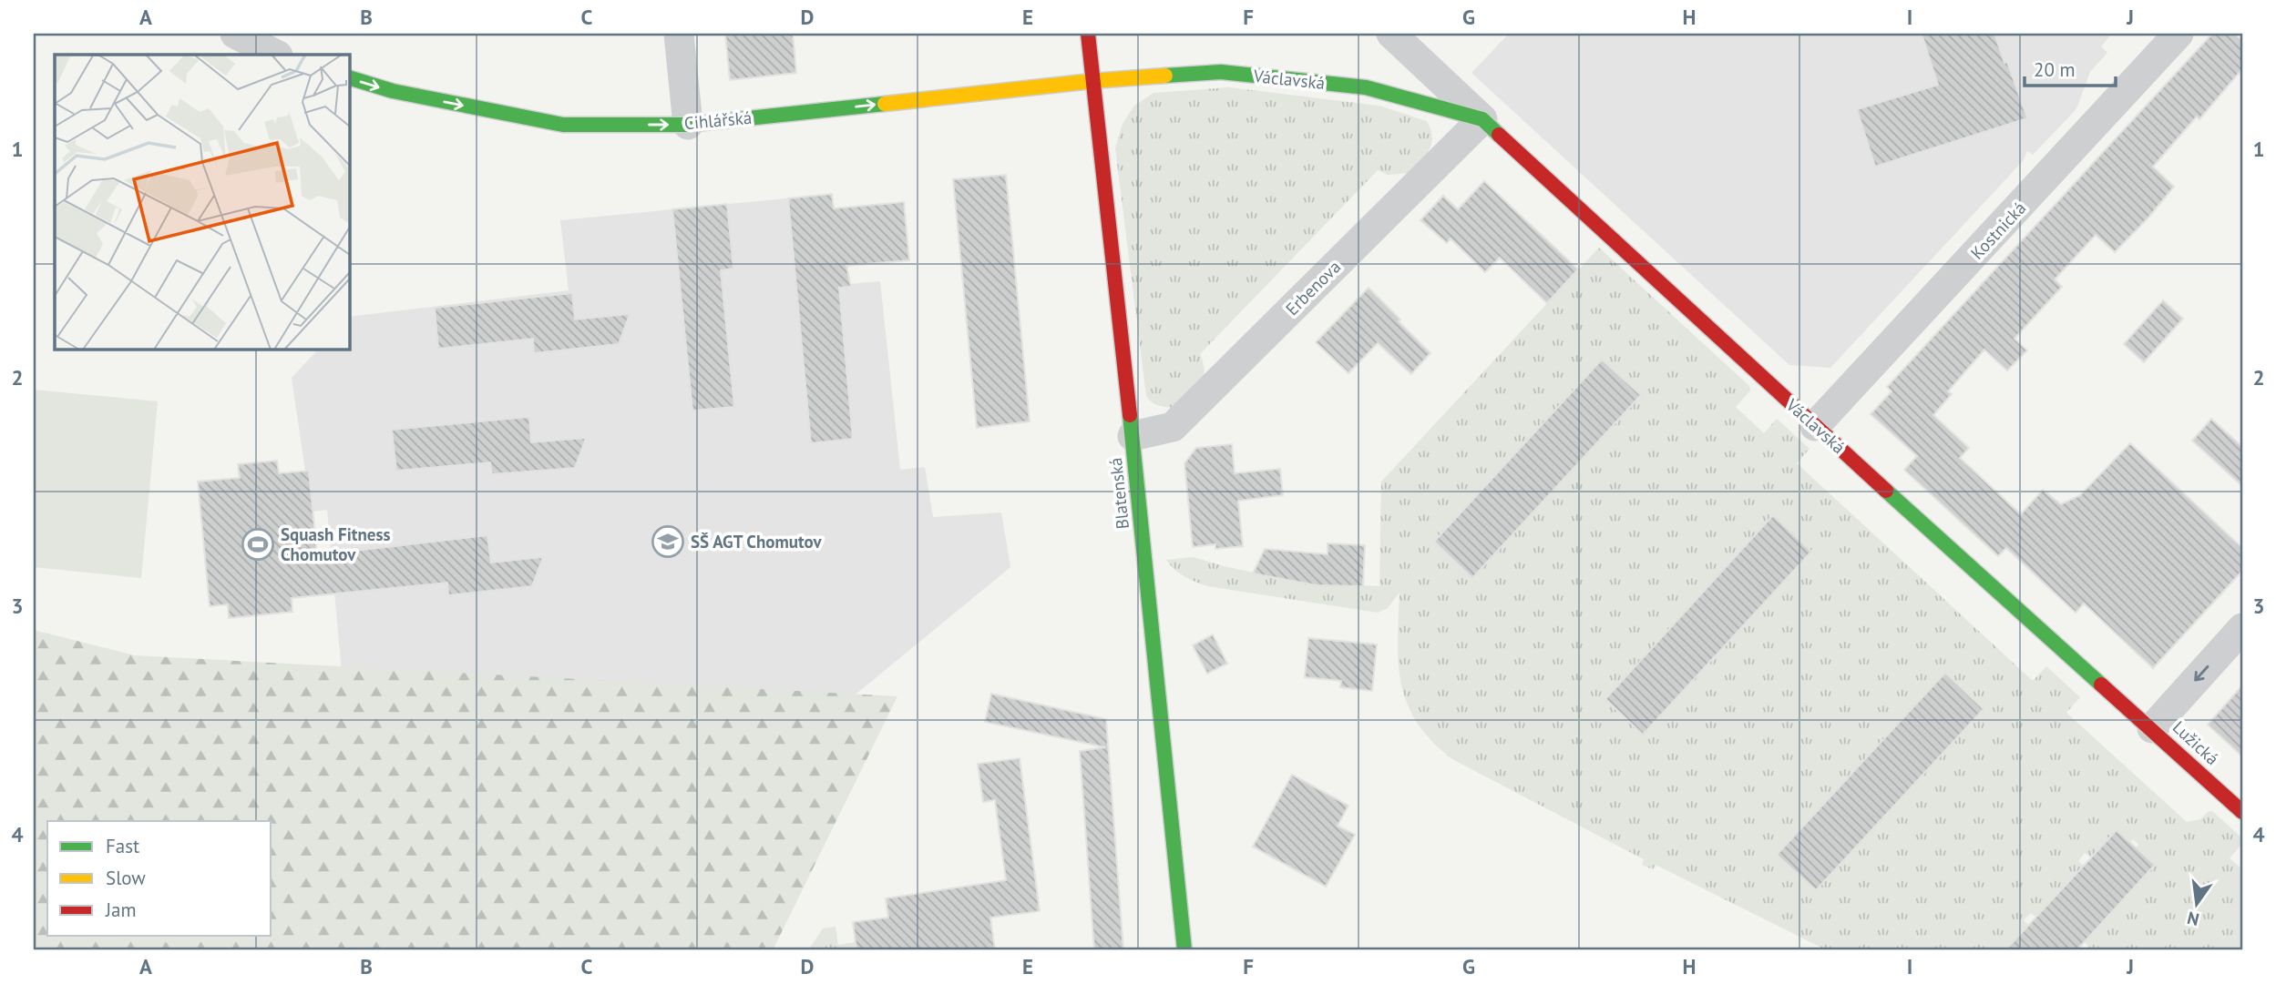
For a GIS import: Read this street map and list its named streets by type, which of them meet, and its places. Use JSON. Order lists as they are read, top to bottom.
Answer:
{
  "streets": {
    "street": [
      "Václavská",
      "Cihlářská",
      "Kostnická",
      "Erbenova",
      "Blatenská",
      "Lužická"
    ]
  },
  "crossings": [
    ["Václavská", "Cihlářská"],
    ["Václavská", "Kostnická"],
    ["Václavská", "Erbenova"],
    ["Václavská", "Blatenská"],
    ["Václavská", "Lužická"],
    ["Cihlářská", "Blatenská"],
    ["Erbenova", "Blatenská"]
  ],
  "one_way": ["Cihlářská"],
  "places": {
    "school or university": ["SŠ AGT Chomutov"],
    "sports": ["Squash Fitness Chomutov"]
  },
  "legend": ["Fast", "Slow", "Jam"],
  "scale_bar": "20 m",
  "north": "bottom",
  "grid": {
    "columns": [
      "A",
      "B",
      "C",
      "D",
      "E",
      "F",
      "G",
      "H",
      "I",
      "J"
    ],
    "rows": [
      "1",
      "2",
      "3",
      "4"
    ]
  }
}
